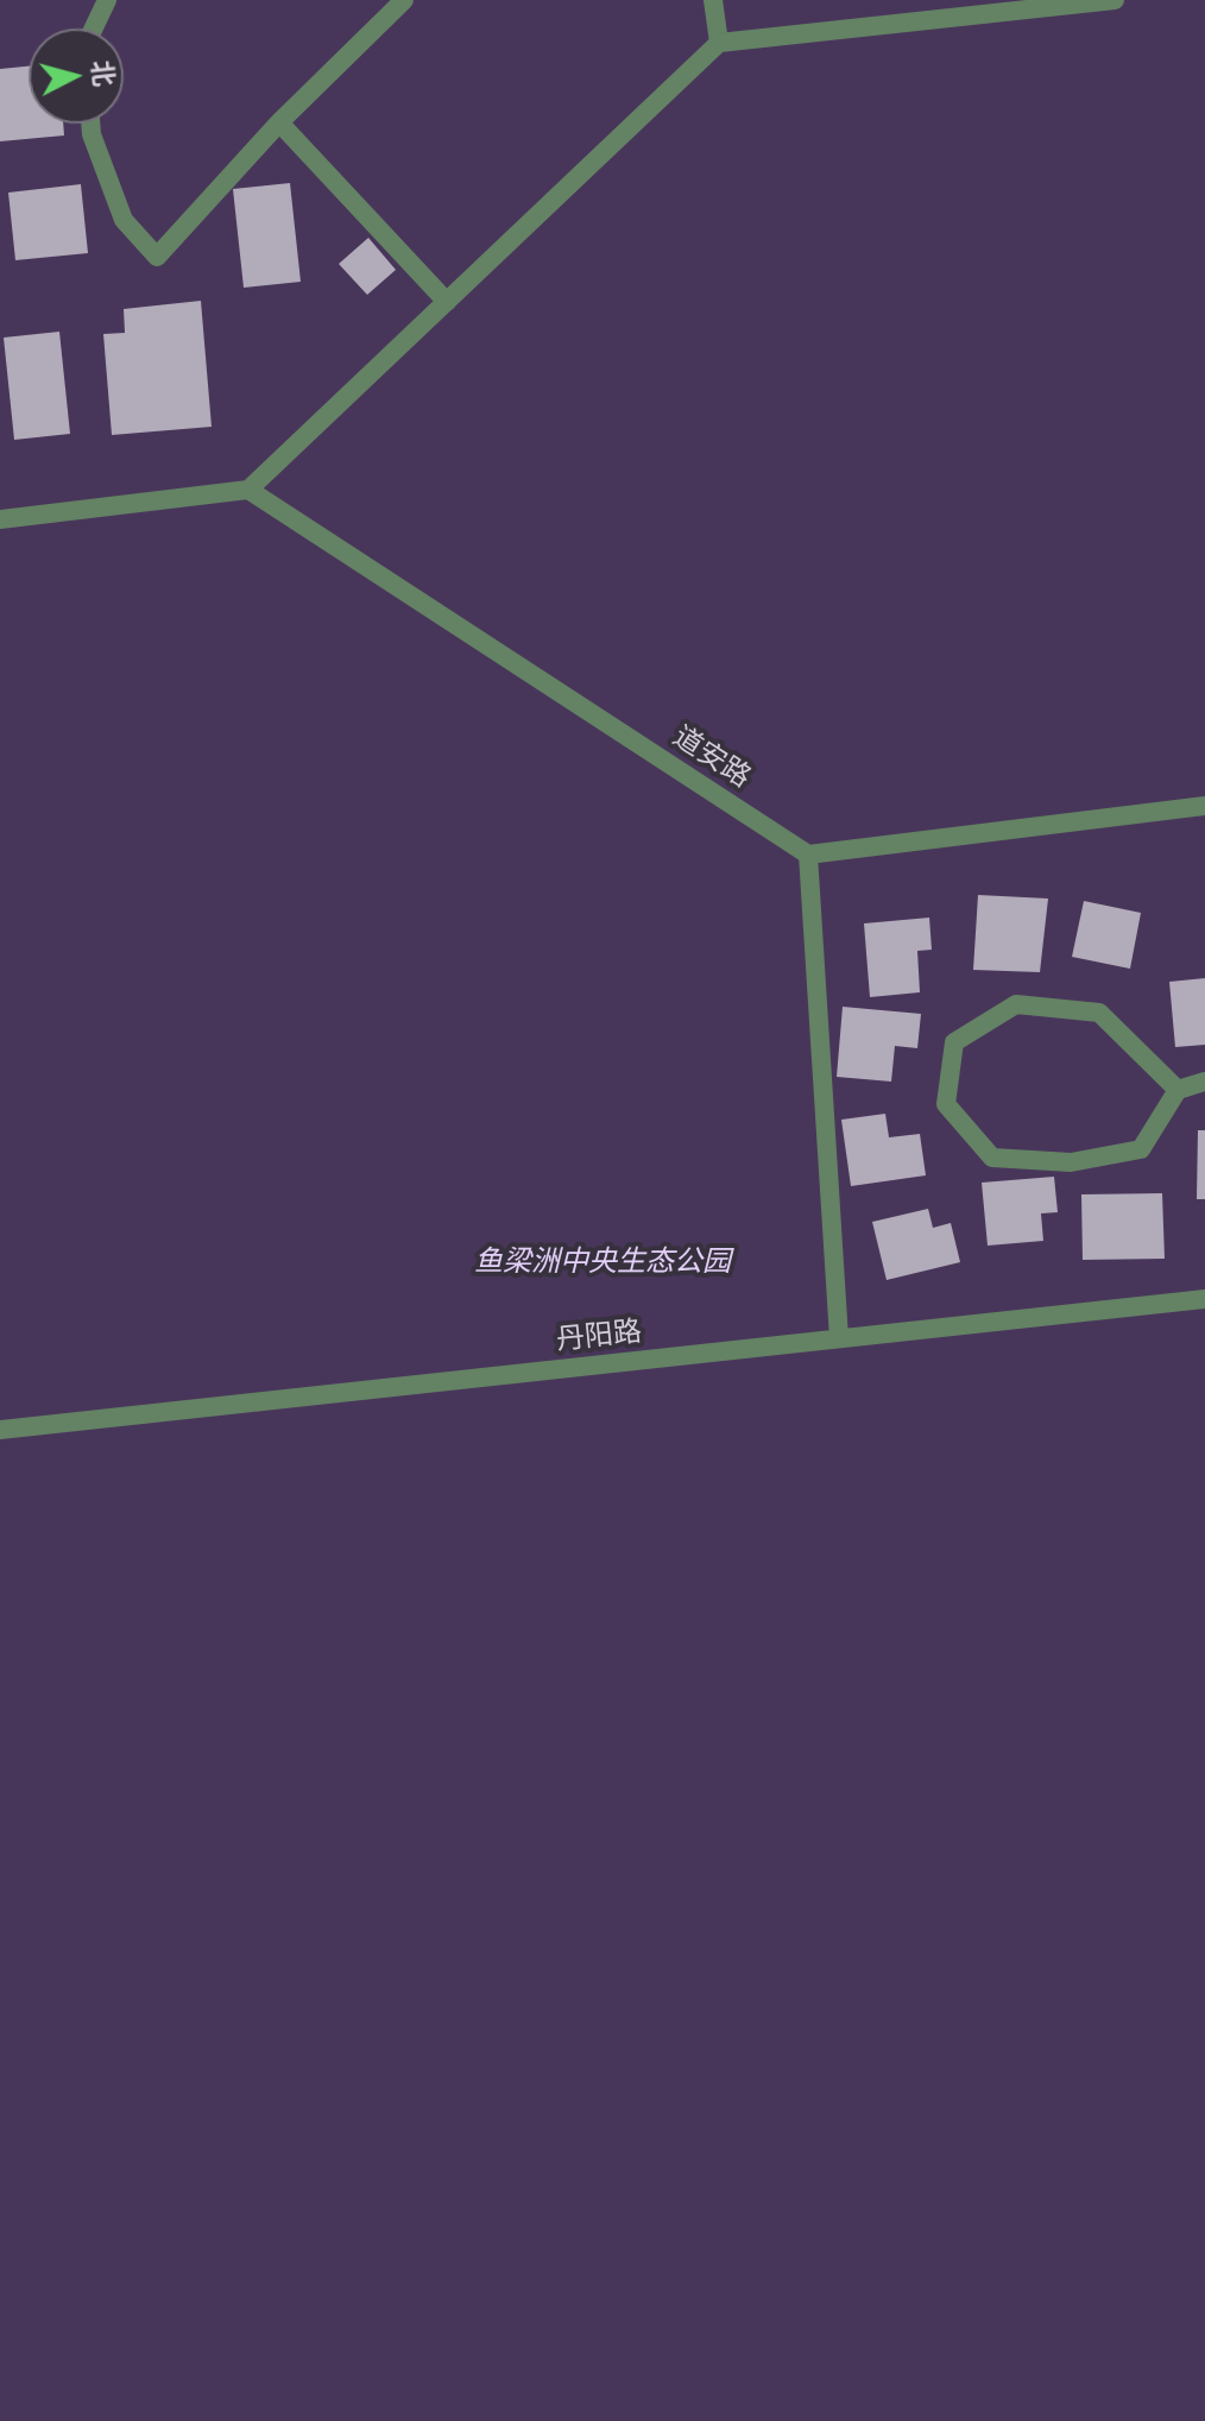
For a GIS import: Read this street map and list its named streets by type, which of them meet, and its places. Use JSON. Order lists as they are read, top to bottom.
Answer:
{
  "streets": {
    "street": ["道安路", "丹阳路"]
  },
  "parks": ["鱼梁洲中央生态公园"],
  "north": "right"
}
